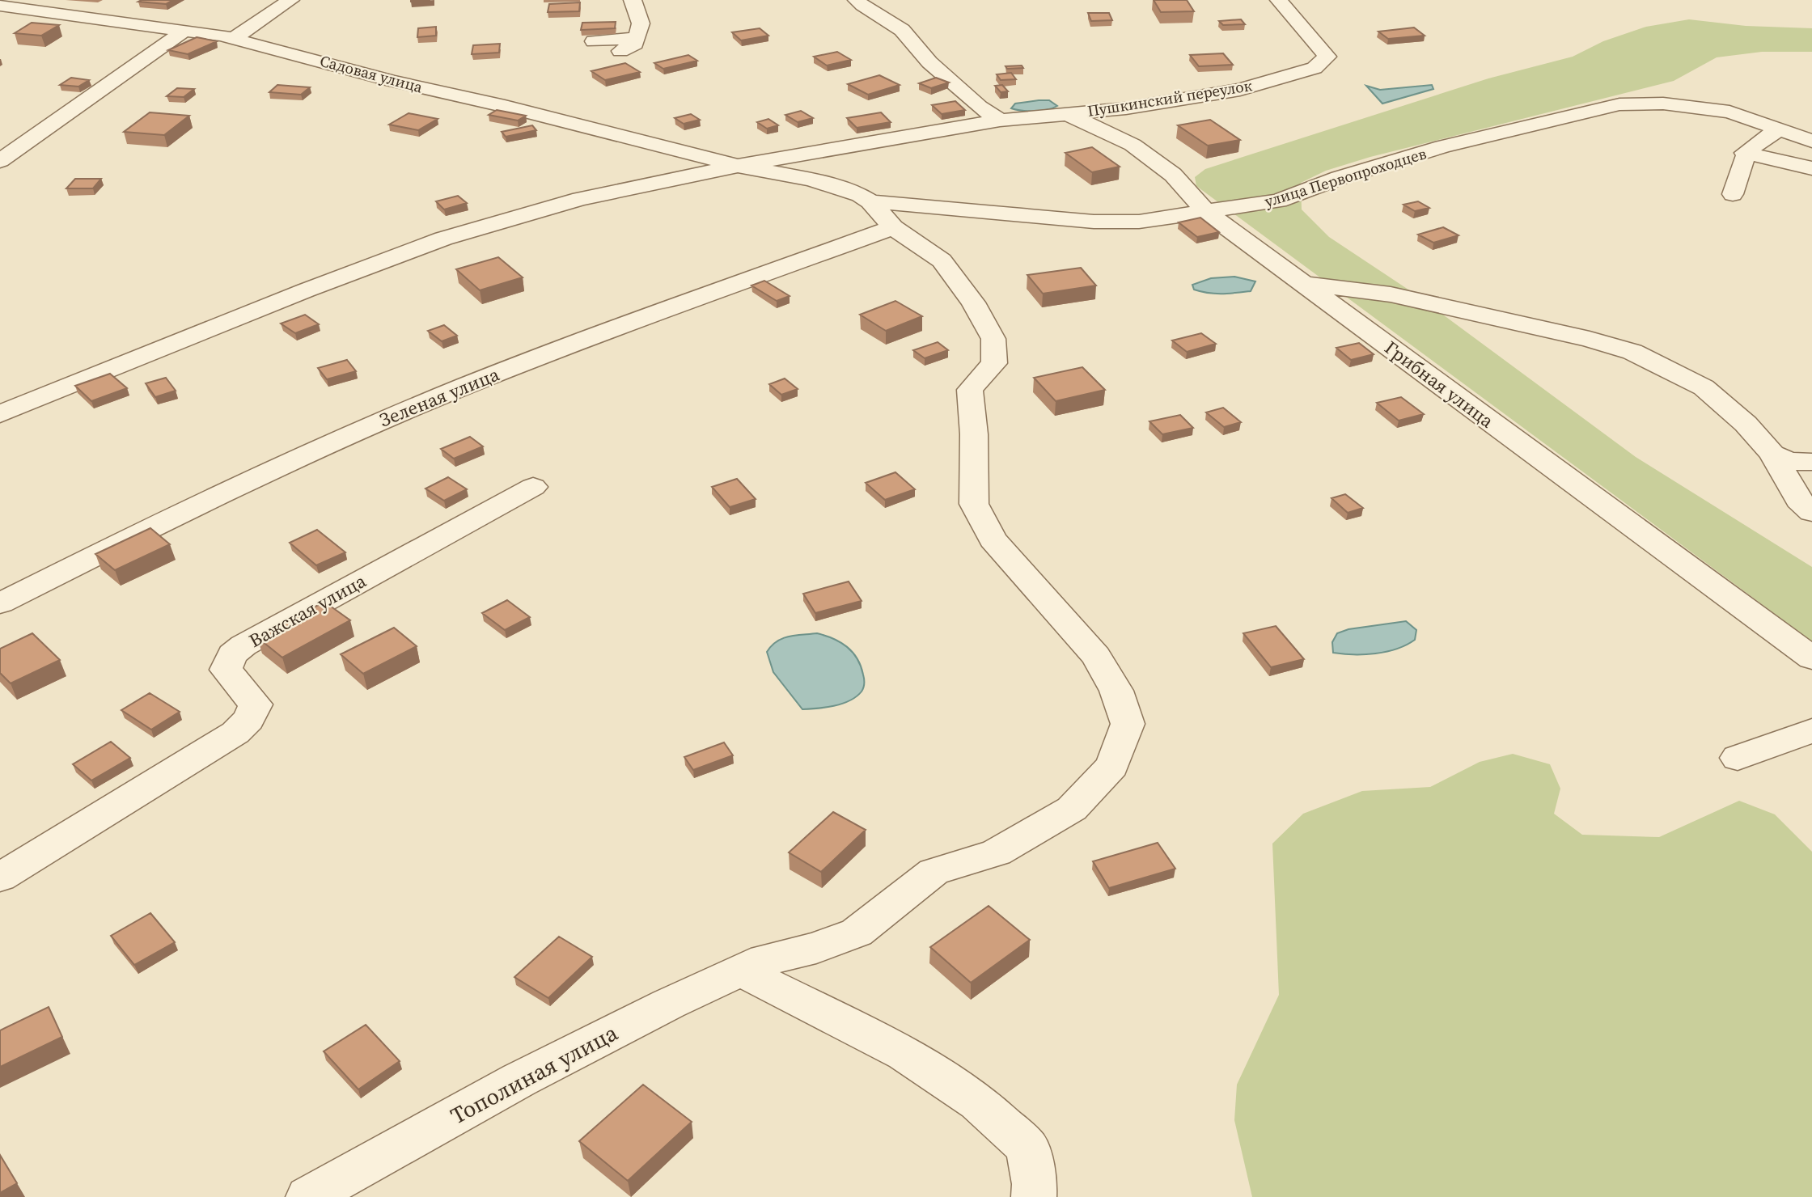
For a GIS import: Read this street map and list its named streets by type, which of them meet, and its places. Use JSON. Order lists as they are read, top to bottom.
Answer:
{
  "streets": {
    "street": [
      "Садовая улица",
      "Пушкинский переулок",
      "улица Первопроходцев",
      "Грибная улица",
      "Зеленая улица",
      "Важская улица",
      "Тополиная улица"
    ]
  },
  "crossings": [
    ["Садовая улица", "улица Первопроходцев"],
    ["Садовая улица", "Тополиная улица"],
    ["Пушкинский переулок", "Грибная улица"],
    ["улица Первопроходцев", "Грибная улица"],
    ["улица Первопроходцев", "Тополиная улица"],
    ["Зеленая улица", "Тополиная улица"]
  ]
}
